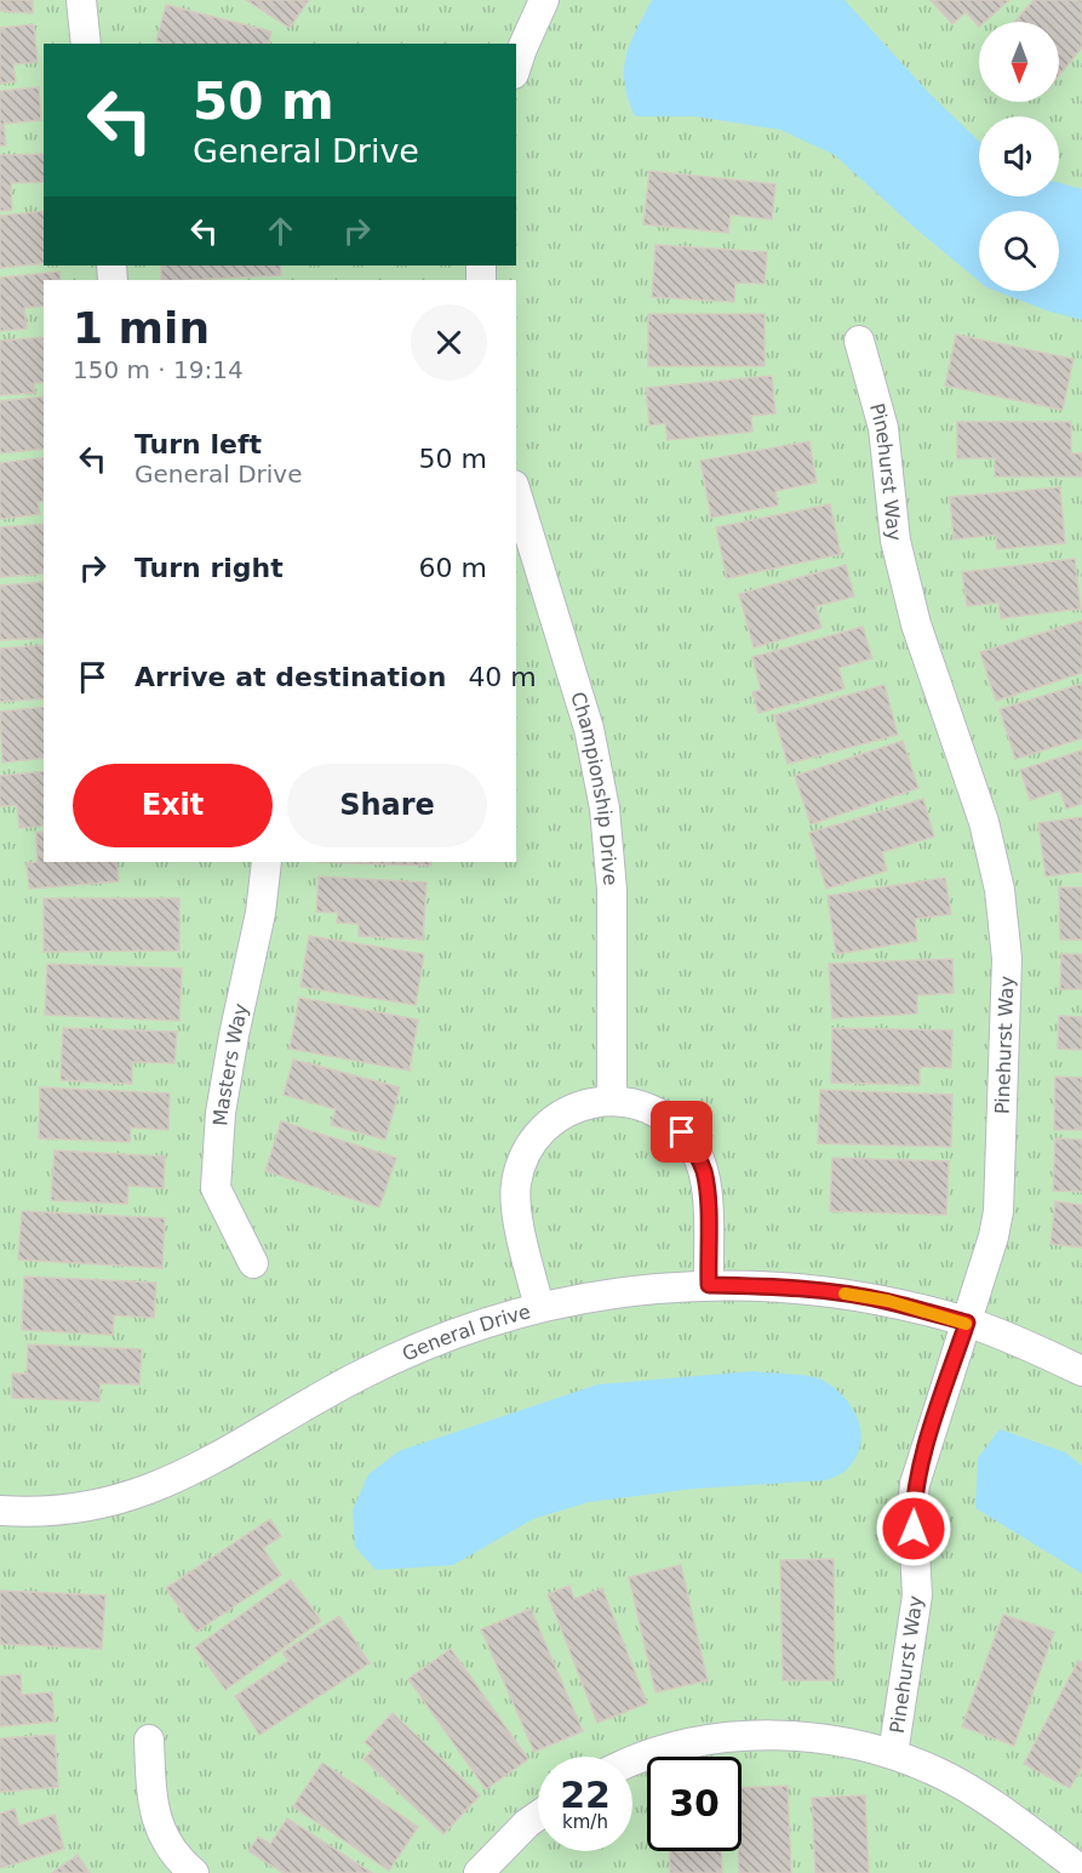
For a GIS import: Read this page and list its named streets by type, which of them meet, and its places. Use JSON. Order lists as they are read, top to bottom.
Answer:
{
  "streets": {
    "street": [
      "Pinehurst Way",
      "Championship Drive",
      "Masters Way",
      "General Drive"
    ]
  },
  "crossings": [
    ["Pinehurst Way", "General Drive"],
    ["Championship Drive", "General Drive"]
  ],
  "north": "bottom",
  "page": {
    "turn": ["50 m", "General Drive"],
    "heading": ["1 min", "150 m · 19:14"],
    "list": [
      {
        "name": "Turn left",
        "note": "General Drive",
        "value": "50 m"
      },
      {
        "name": "Turn right",
        "value": "60 m"
      },
      {
        "name": "Arrive at destination",
        "value": "40 m"
      }
    ],
    "buttons": ["Exit", "Share"],
    "speed": "22 km/h",
    "limit": "30"
  }
}
